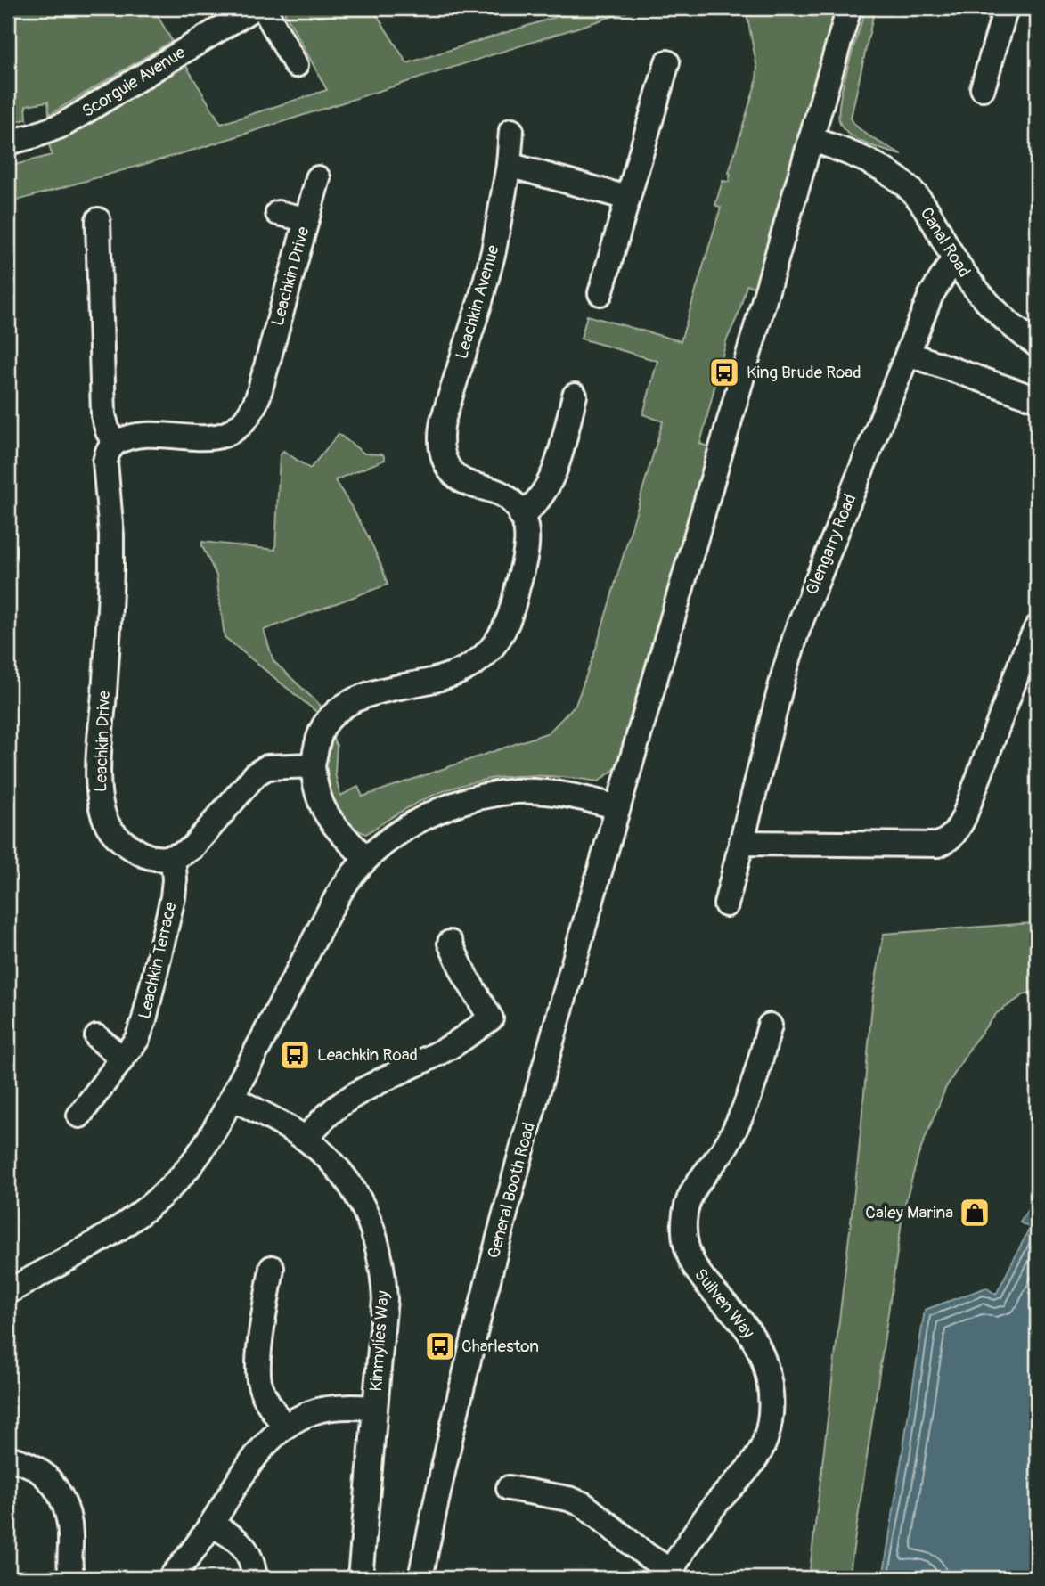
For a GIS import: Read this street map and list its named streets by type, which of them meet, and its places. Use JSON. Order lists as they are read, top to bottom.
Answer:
{
  "streets": {
    "street": [
      "Scorguie Avenue",
      "Canal Road",
      "Leachkin Drive",
      "Leachkin Avenue",
      "Glengarry Road",
      "Leachkin Terrace",
      "General Booth Road",
      "Suilven Way",
      "Kinmylies Way"
    ]
  },
  "crossings": [
    ["Canal Road", "Glengarry Road"],
    ["Leachkin Drive", "Leachkin Terrace"]
  ],
  "places": {
    "bus stop": ["King Brude Road", "Leachkin Road", "Charleston"],
    "shop": ["Caley Marina"]
  }
}
